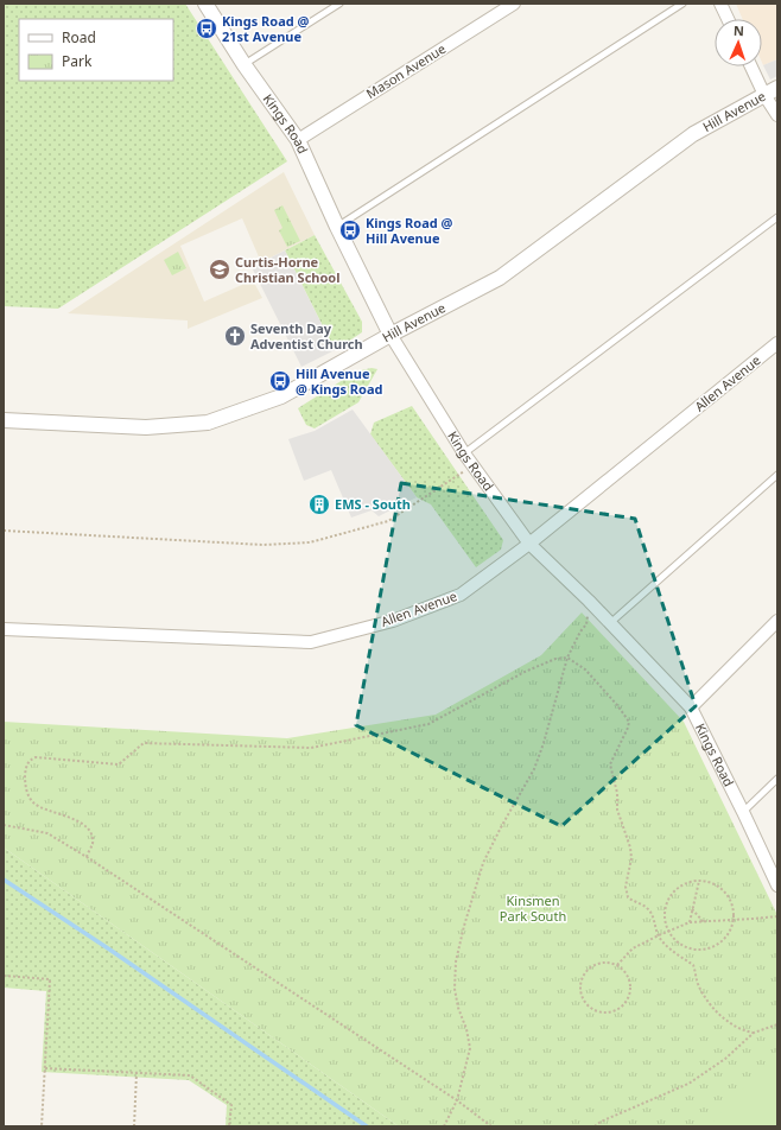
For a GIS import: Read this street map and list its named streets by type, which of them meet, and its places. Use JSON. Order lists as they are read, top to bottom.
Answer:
{
  "streets": {
    "street": [
      "Mason Avenue",
      "Hill Avenue",
      "Kings Road",
      "Allen Avenue"
    ]
  },
  "crossings": [
    ["Mason Avenue", "Kings Road"],
    ["Hill Avenue", "Kings Road"],
    ["Kings Road", "Allen Avenue"]
  ],
  "parks": ["Kinsmen Park South"],
  "places": {
    "bus stop": ["Kings Road @ 21st Avenue", "Kings Road @ Hill Avenue", "Hill Avenue @ Kings Road"],
    "school or university": ["Curtis-Horne Christian School"],
    "church": ["Seventh Day Adventist Church"],
    "building": ["EMS - South"]
  },
  "legend": ["Road", "Park"],
  "north": "top"
}
